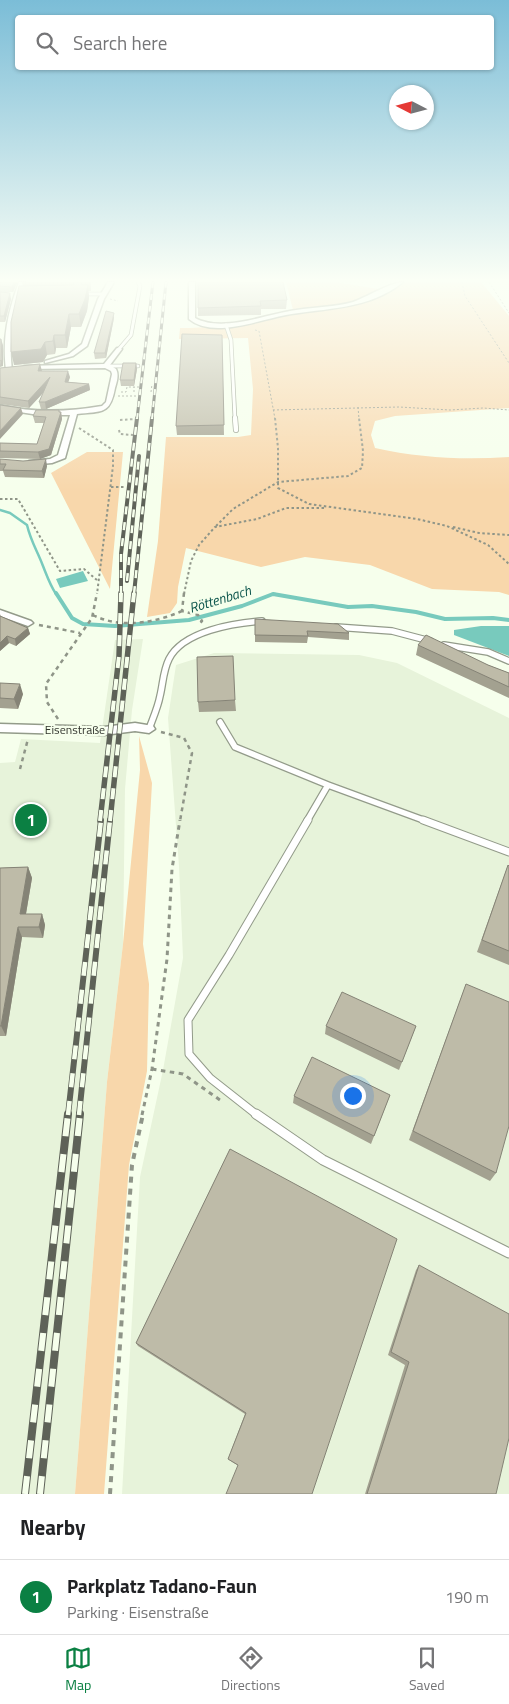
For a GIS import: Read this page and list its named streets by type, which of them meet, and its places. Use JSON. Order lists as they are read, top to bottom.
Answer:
{
  "streets": {
    "street": ["Eisenstraße"]
  },
  "water": ["Röttenbach"],
  "north": "left",
  "page": {
    "search": "Search here",
    "pins": "1",
    "heading": "Nearby",
    "list": [
      {
        "mark": "1",
        "name": "Parkplatz Tadano-Faun",
        "note": "Parking · Eisenstraße",
        "value": "190 m"
      }
    ],
    "nav": ["Map", "Directions", "Saved"]
  }
}
